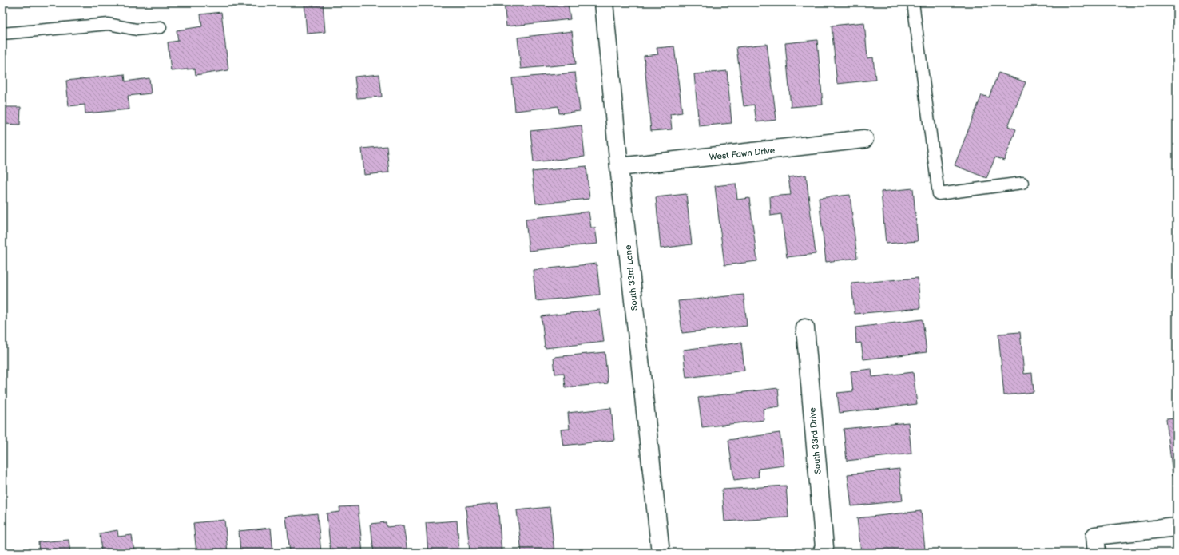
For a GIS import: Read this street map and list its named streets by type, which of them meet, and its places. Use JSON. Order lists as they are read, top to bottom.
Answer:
{
  "streets": {
    "street": ["West Fawn Drive", "South 33rd Lane", "South 33rd Drive"]
  },
  "crossings": [
    ["West Fawn Drive", "South 33rd Lane"]
  ]
}
